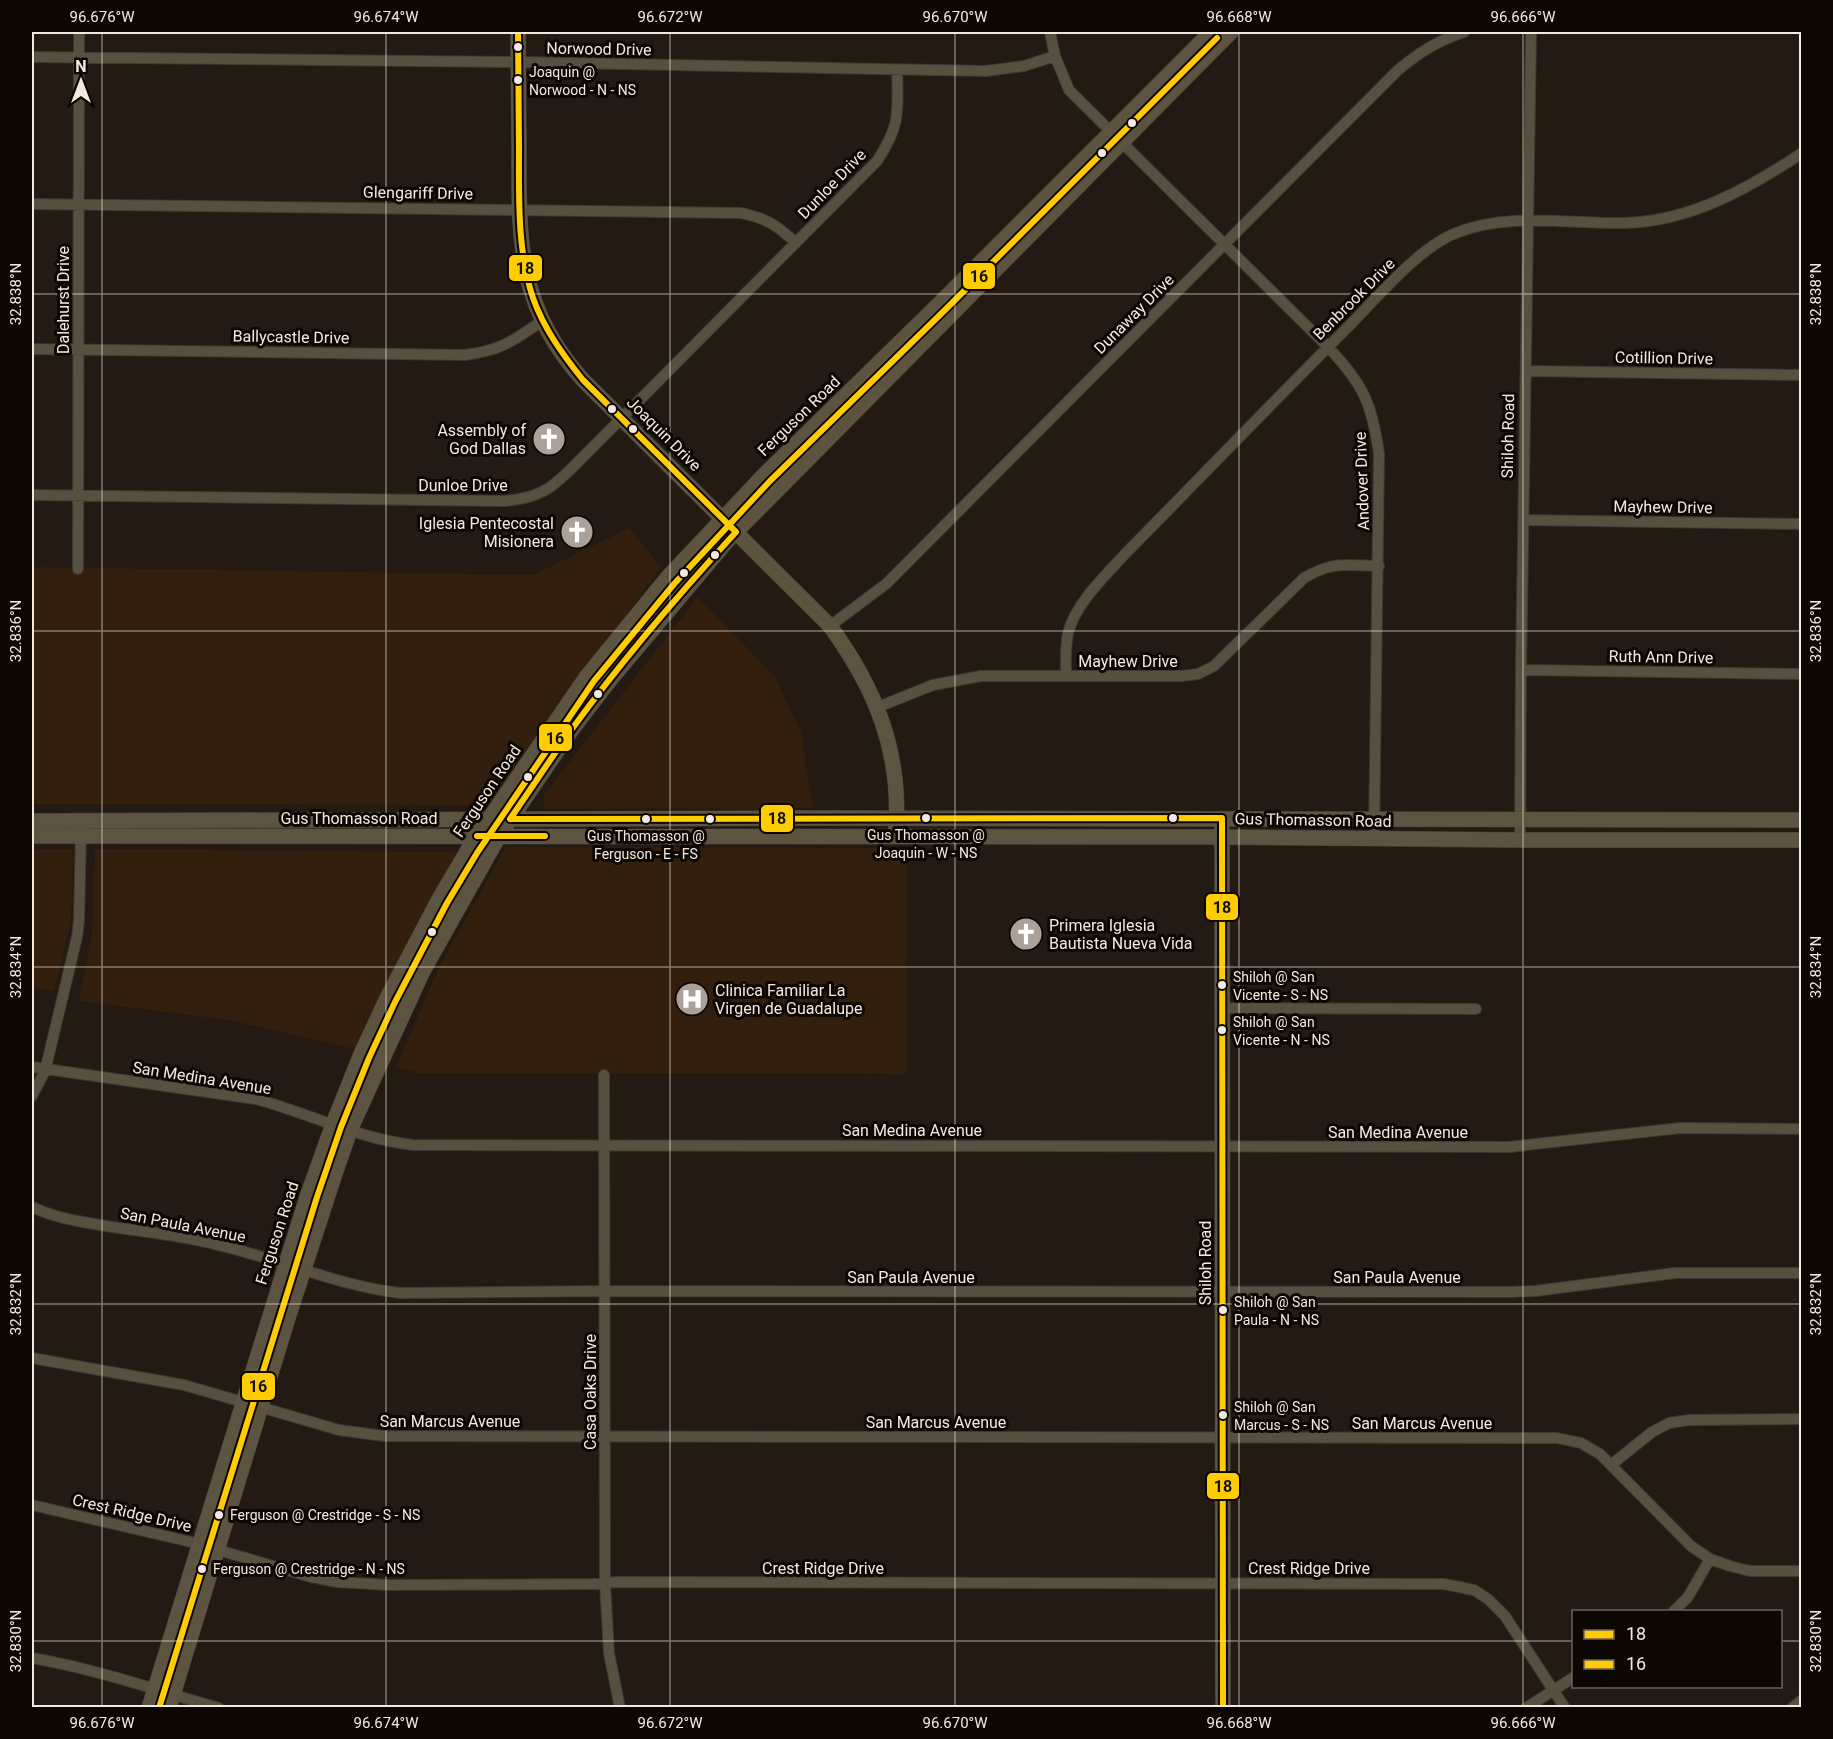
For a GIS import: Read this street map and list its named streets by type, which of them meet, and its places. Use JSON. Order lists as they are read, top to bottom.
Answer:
{
  "streets": {
    "main road": [
      "Ferguson Road",
      "Joaquin Drive",
      "Shiloh Road",
      "Gus Thomasson Road"
    ],
    "street": [
      "Norwood Drive",
      "Dunloe Drive",
      "Glengariff Drive",
      "Benbrook Drive",
      "Dalehurst Drive",
      "Dunaway Drive",
      "Ballycastle Drive",
      "Cotillion Drive",
      "Andover Drive",
      "Mayhew Drive",
      "Ruth Ann Drive",
      "San Medina Avenue",
      "San Paula Avenue",
      "Casa Oaks Drive",
      "San Marcus Avenue",
      "Crest Ridge Drive"
    ]
  },
  "crossings": [
    ["Norwood Drive", "Dunloe Drive"],
    ["Norwood Drive", "Dalehurst Drive"],
    ["Norwood Drive", "Joaquin Drive"],
    ["Norwood Drive", "Andover Drive"],
    ["Dunloe Drive", "Glengariff Drive"],
    ["Dunloe Drive", "Dalehurst Drive"],
    ["Dunloe Drive", "Joaquin Drive"],
    ["Glengariff Drive", "Dalehurst Drive"],
    ["Glengariff Drive", "Joaquin Drive"],
    ["Benbrook Drive", "Shiloh Road"],
    ["Benbrook Drive", "Andover Drive"],
    ["Benbrook Drive", "Mayhew Drive"],
    ["Dalehurst Drive", "Ballycastle Drive"],
    ["Dunaway Drive", "Joaquin Drive"],
    ["Dunaway Drive", "Andover Drive"],
    ["Ballycastle Drive", "Joaquin Drive"],
    ["Cotillion Drive", "Shiloh Road"],
    ["Ferguson Road", "Joaquin Drive"],
    ["Ferguson Road", "Andover Drive"],
    ["Ferguson Road", "Gus Thomasson Road"],
    ["Ferguson Road", "San Medina Avenue"],
    ["Ferguson Road", "San Paula Avenue"],
    ["Ferguson Road", "San Marcus Avenue"],
    ["Ferguson Road", "Crest Ridge Drive"],
    ["Joaquin Drive", "Mayhew Drive"],
    ["Joaquin Drive", "Gus Thomasson Road"],
    ["Shiloh Road", "Mayhew Drive"],
    ["Shiloh Road", "Ruth Ann Drive"],
    ["Shiloh Road", "Gus Thomasson Road"],
    ["Shiloh Road", "San Medina Avenue"],
    ["Shiloh Road", "San Paula Avenue"],
    ["Shiloh Road", "San Marcus Avenue"],
    ["Shiloh Road", "Crest Ridge Drive"],
    ["Andover Drive", "Mayhew Drive"],
    ["Andover Drive", "Gus Thomasson Road"],
    ["San Medina Avenue", "Casa Oaks Drive"],
    ["San Paula Avenue", "Casa Oaks Drive"],
    ["Casa Oaks Drive", "San Marcus Avenue"],
    ["Casa Oaks Drive", "Crest Ridge Drive"]
  ],
  "places": {
    "other": [
      "Joaquin @ Norwood - N - NS",
      "Gus Thomasson @ Joaquin - W - NS",
      "Gus Thomasson @ Ferguson - E - FS",
      "Shiloh @ San Vicente - S - NS",
      "Shiloh @ San Vicente - N - NS",
      "Shiloh @ San Paula - N - NS",
      "Shiloh @ San Marcus - S - NS",
      "Ferguson @ Crestridge - S - NS",
      "Ferguson @ Crestridge - N - NS"
    ],
    "church": ["Assembly of God Dallas", "Iglesia Pentecostal Misionera", "Primera Iglesia Bautista Nueva Vida"],
    "hospital": ["Clinica Familiar La Virgen de Guadalupe"]
  },
  "lines": ["transit line 18", "transit line 16"],
  "legend": ["18", "16"],
  "north": "top",
  "coordinates": [
    "96.676°W",
    "96.674°W",
    "96.672°W",
    "96.670°W",
    "96.668°W",
    "96.666°W",
    "32.838°N",
    "32.836°N",
    "32.834°N",
    "32.832°N",
    "32.830°N"
  ]
}
